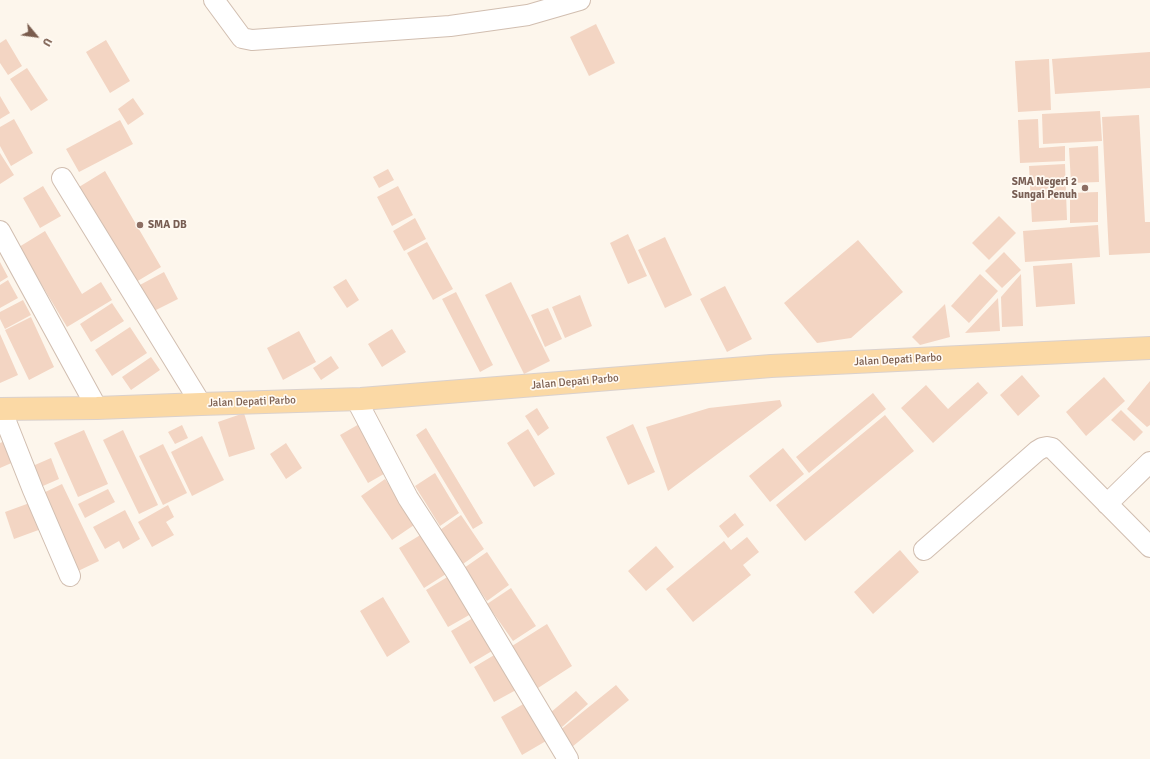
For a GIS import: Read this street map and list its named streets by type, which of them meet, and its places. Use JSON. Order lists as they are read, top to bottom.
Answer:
{
  "streets": {
    "main road": ["Jalan Depati Parbo"]
  },
  "places": ["SMA Negeri 2 Sungai Penuh", "SMA DB"],
  "north": "bottom right"
}
